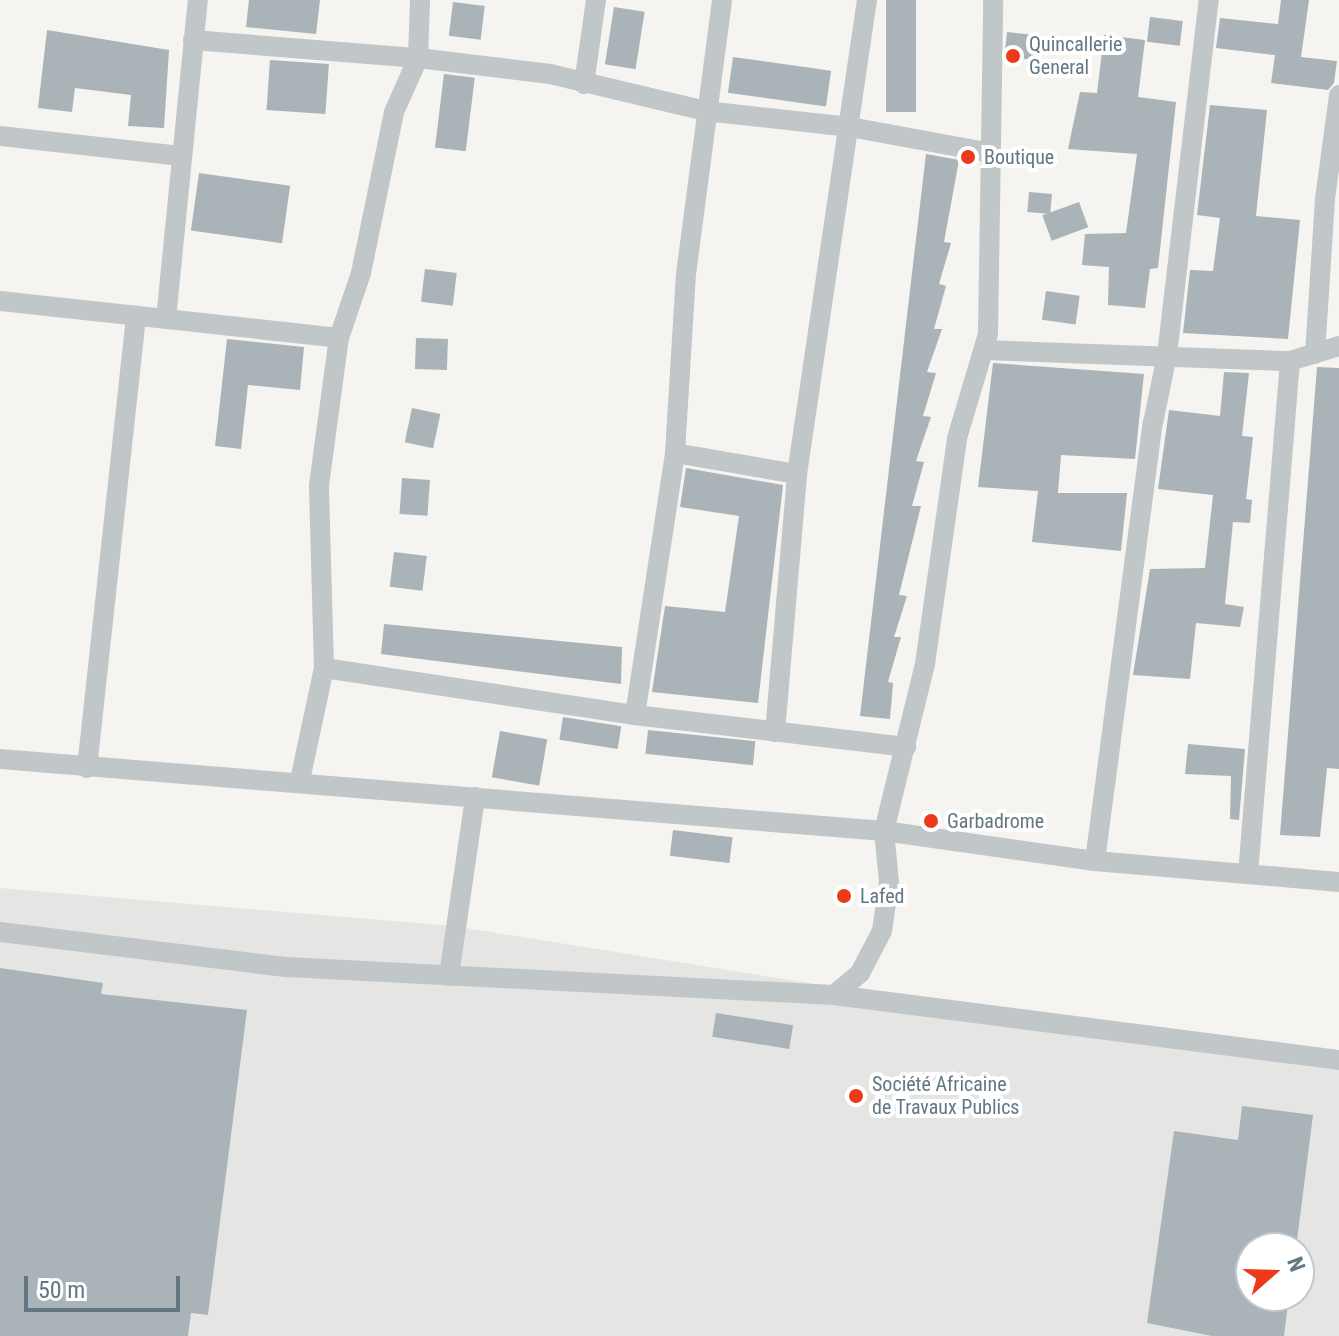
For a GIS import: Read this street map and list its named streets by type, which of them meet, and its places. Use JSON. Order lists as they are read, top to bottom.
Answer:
{
  "places": [
    "Quincallerie General",
    "Boutique",
    "Garbadrome",
    "Lafed",
    "Société Africaine de Travaux Publics"
  ],
  "scale_bar": "50 m",
  "north": "right"
}
